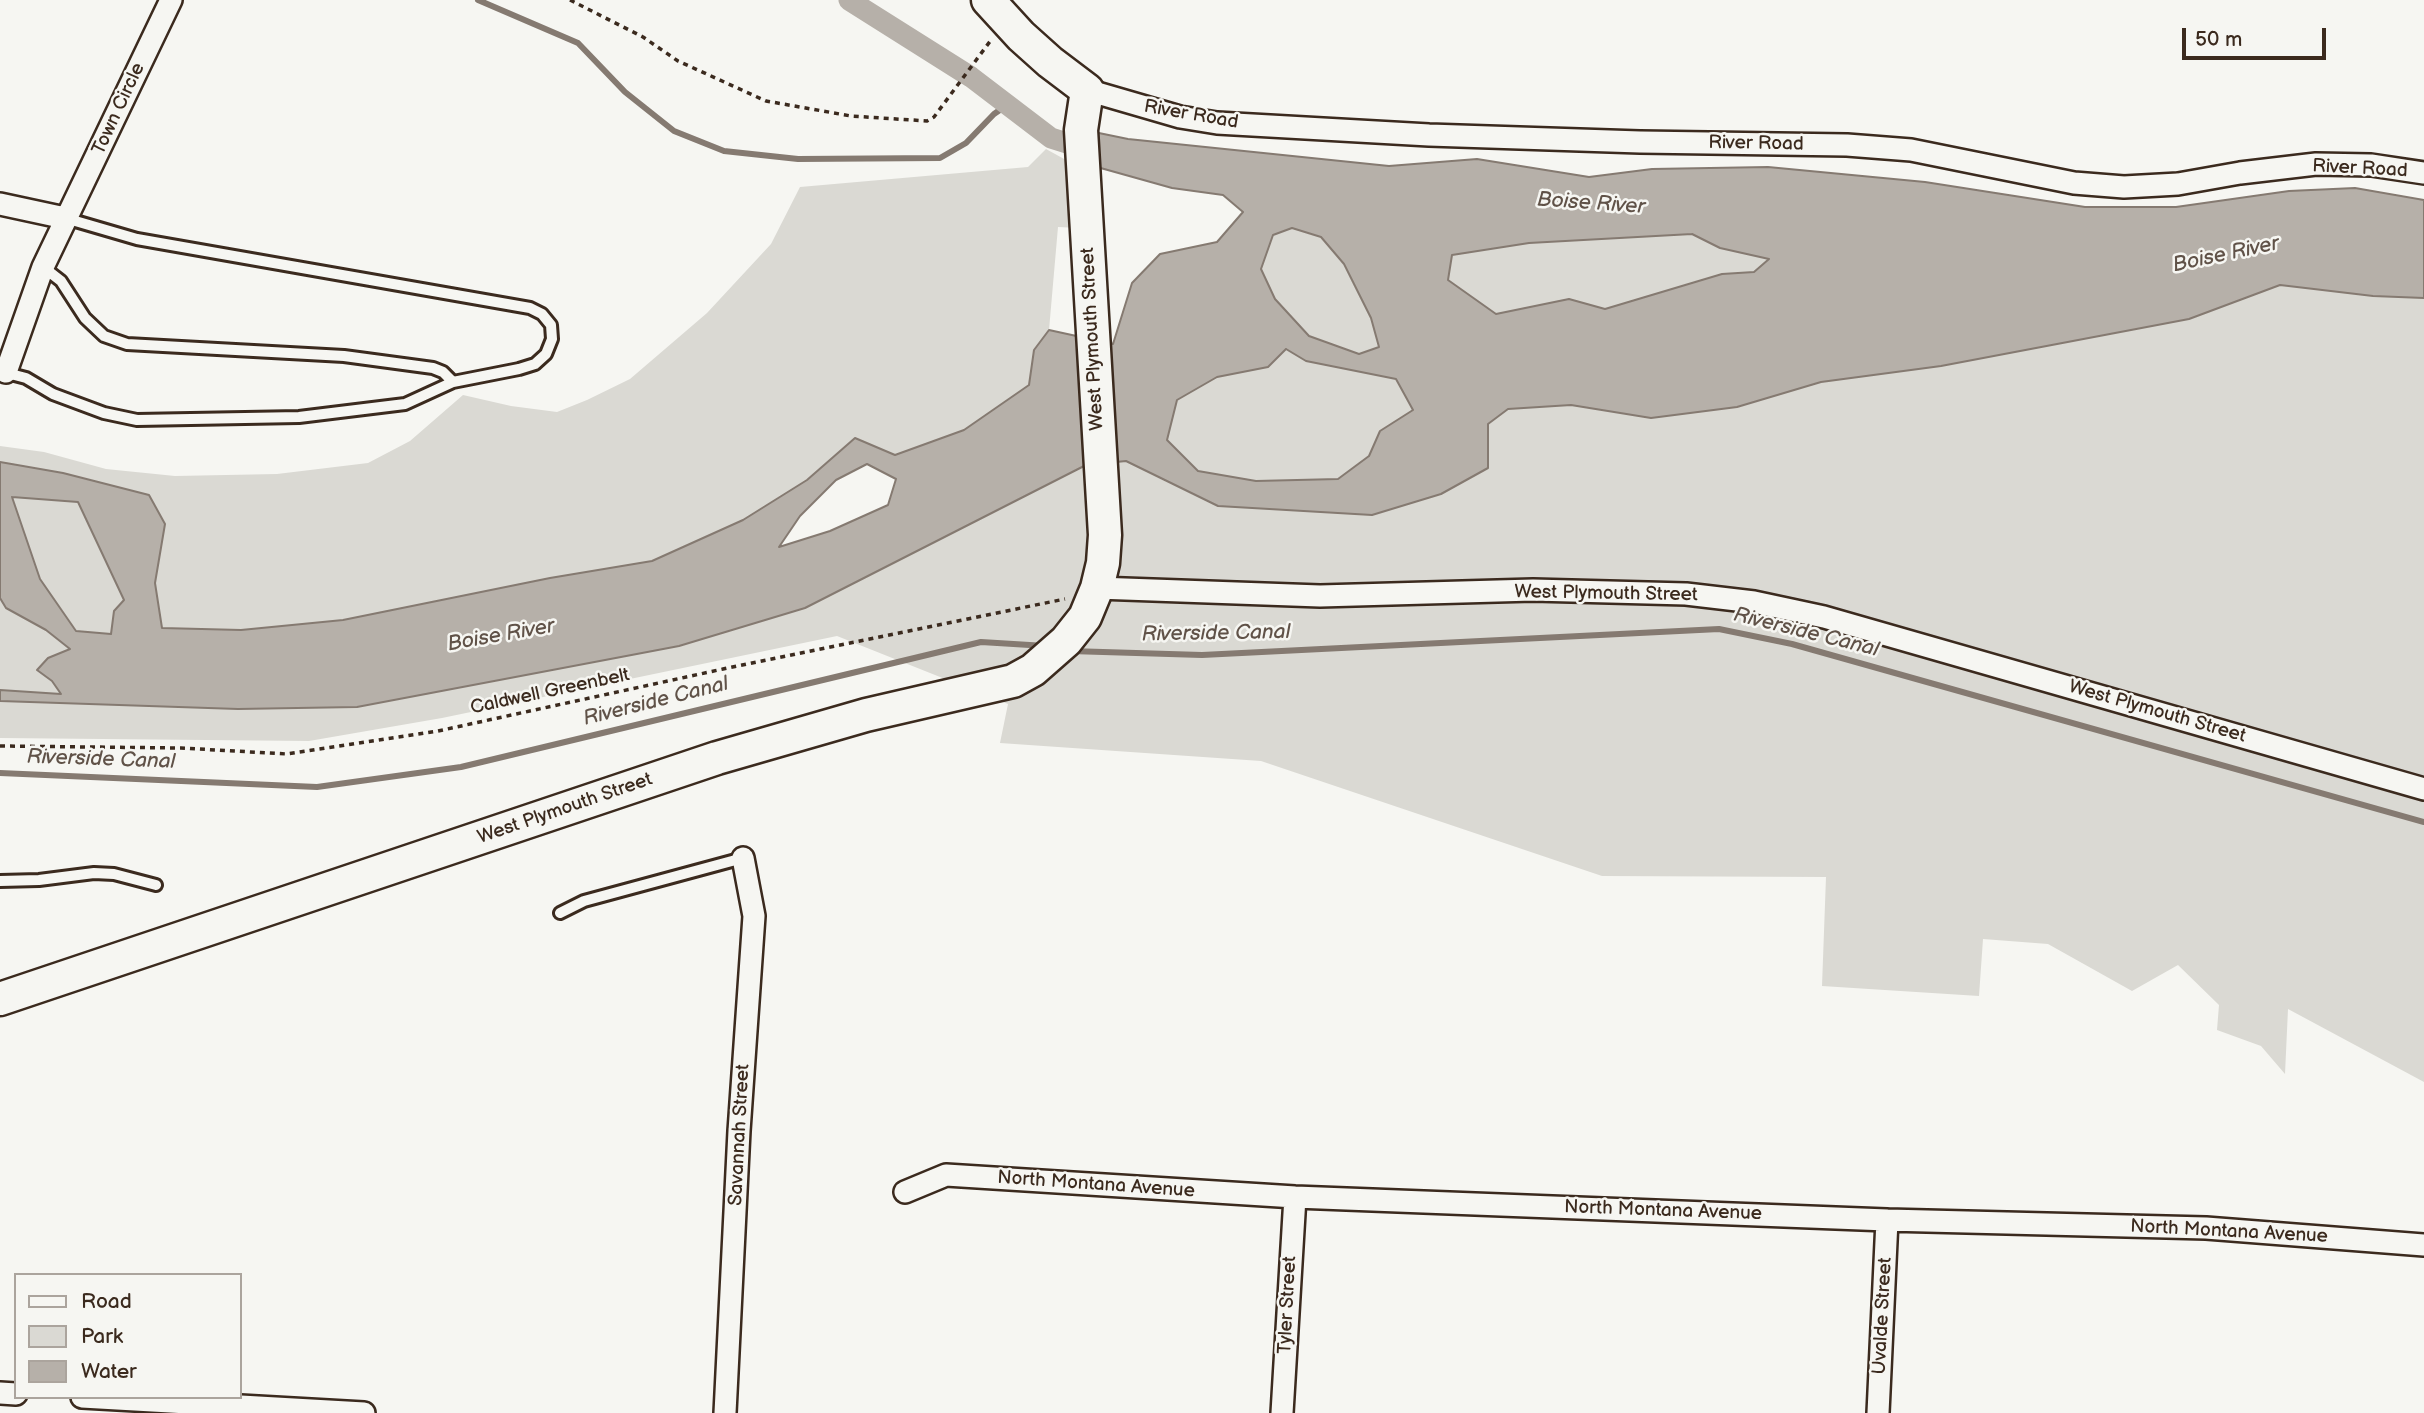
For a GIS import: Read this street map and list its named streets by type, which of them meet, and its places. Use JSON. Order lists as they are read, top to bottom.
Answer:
{
  "streets": {
    "street": [
      "Town Circle",
      "River Road",
      "West Plymouth Street",
      "Savannah Street",
      "North Montana Avenue",
      "Tyler Street",
      "Uvalde Street"
    ],
    "path": ["Caldwell Greenbelt"]
  },
  "crossings": [
    ["River Road", "West Plymouth Street"],
    ["West Plymouth Street", "Caldwell Greenbelt"],
    ["North Montana Avenue", "Tyler Street"],
    ["North Montana Avenue", "Uvalde Street"]
  ],
  "water": ["Boise River", "Riverside Canal"],
  "legend": ["Road", "Park", "Water"],
  "scale_bar": "50 m"
}
